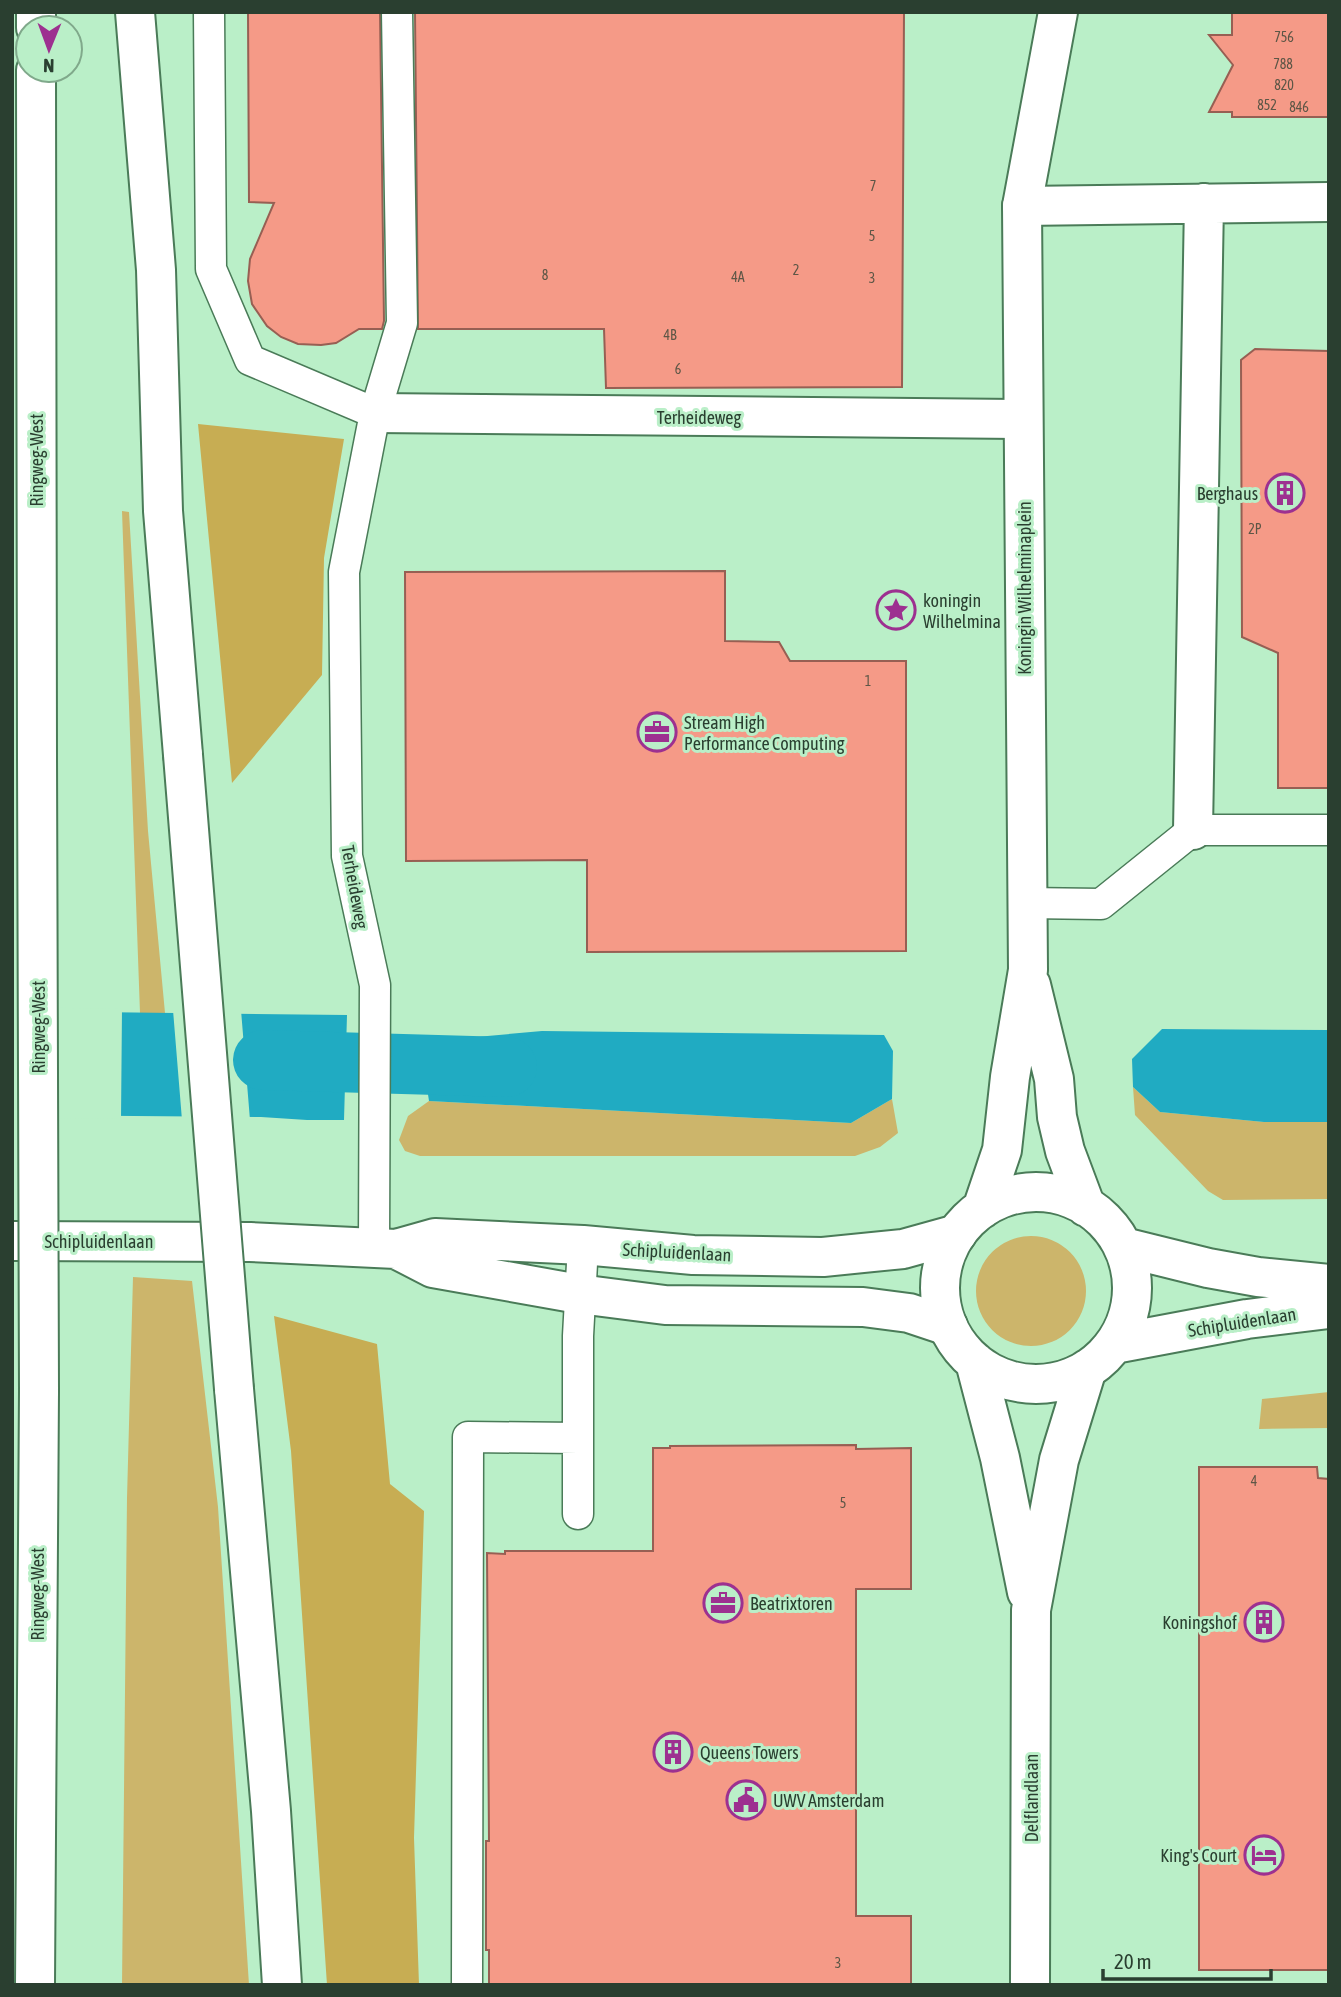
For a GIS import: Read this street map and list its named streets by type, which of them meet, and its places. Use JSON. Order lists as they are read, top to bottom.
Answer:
{
  "streets": {
    "main road": [
      "Terheideweg",
      "Ringweg-West",
      "Koningin Wilhelminaplein",
      "Schipluidenlaan",
      "Delflandlaan"
    ]
  },
  "crossings": [
    ["Terheideweg", "Koningin Wilhelminaplein"],
    ["Terheideweg", "Schipluidenlaan"],
    ["Koningin Wilhelminaplein", "Schipluidenlaan"],
    ["Koningin Wilhelminaplein", "Delflandlaan"],
    ["Schipluidenlaan", "Delflandlaan"]
  ],
  "places": {
    "building": ["Berghaus", "Koningshof", "Queens Towers"],
    "place": ["koningin Wilhelmina"],
    "office": ["Stream High Performance Computing", "Beatrixtoren"],
    "public building": ["UWV Amsterdam"],
    "hotel": ["King's Court"]
  },
  "house_numbers": [
    "756",
    "788",
    "820",
    "852",
    "846",
    "7",
    "5",
    "2",
    "8",
    "4A",
    "3",
    "4B",
    "6",
    "2P",
    "1",
    "4",
    "5",
    "3"
  ],
  "scale_bar": "20 m",
  "north": "bottom"
}
